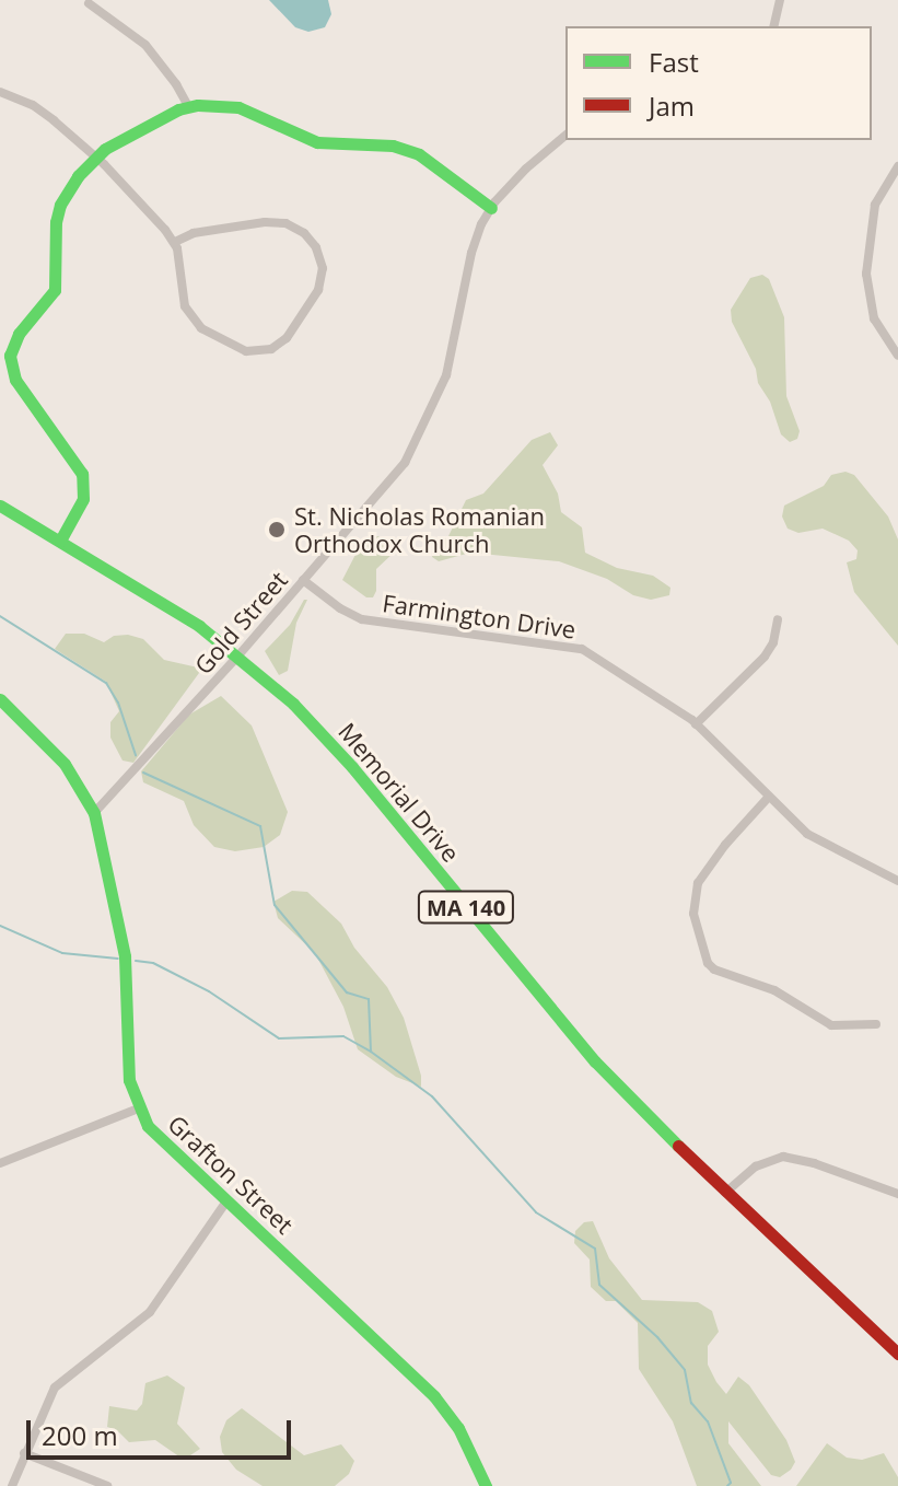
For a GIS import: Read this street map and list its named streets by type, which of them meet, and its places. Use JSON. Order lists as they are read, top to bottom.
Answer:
{
  "streets": {
    "street": [
      "Farmington Drive",
      "Gold Street",
      "Memorial Drive",
      "MA 140",
      "Grafton Street"
    ]
  },
  "crossings": [
    ["Farmington Drive", "Gold Street"],
    ["Gold Street", "Memorial Drive"],
    ["Gold Street", "Grafton Street"]
  ],
  "places": ["St. Nicholas Romanian Orthodox Church"],
  "legend": ["Fast", "Jam"],
  "scale_bar": "200 m"
}
